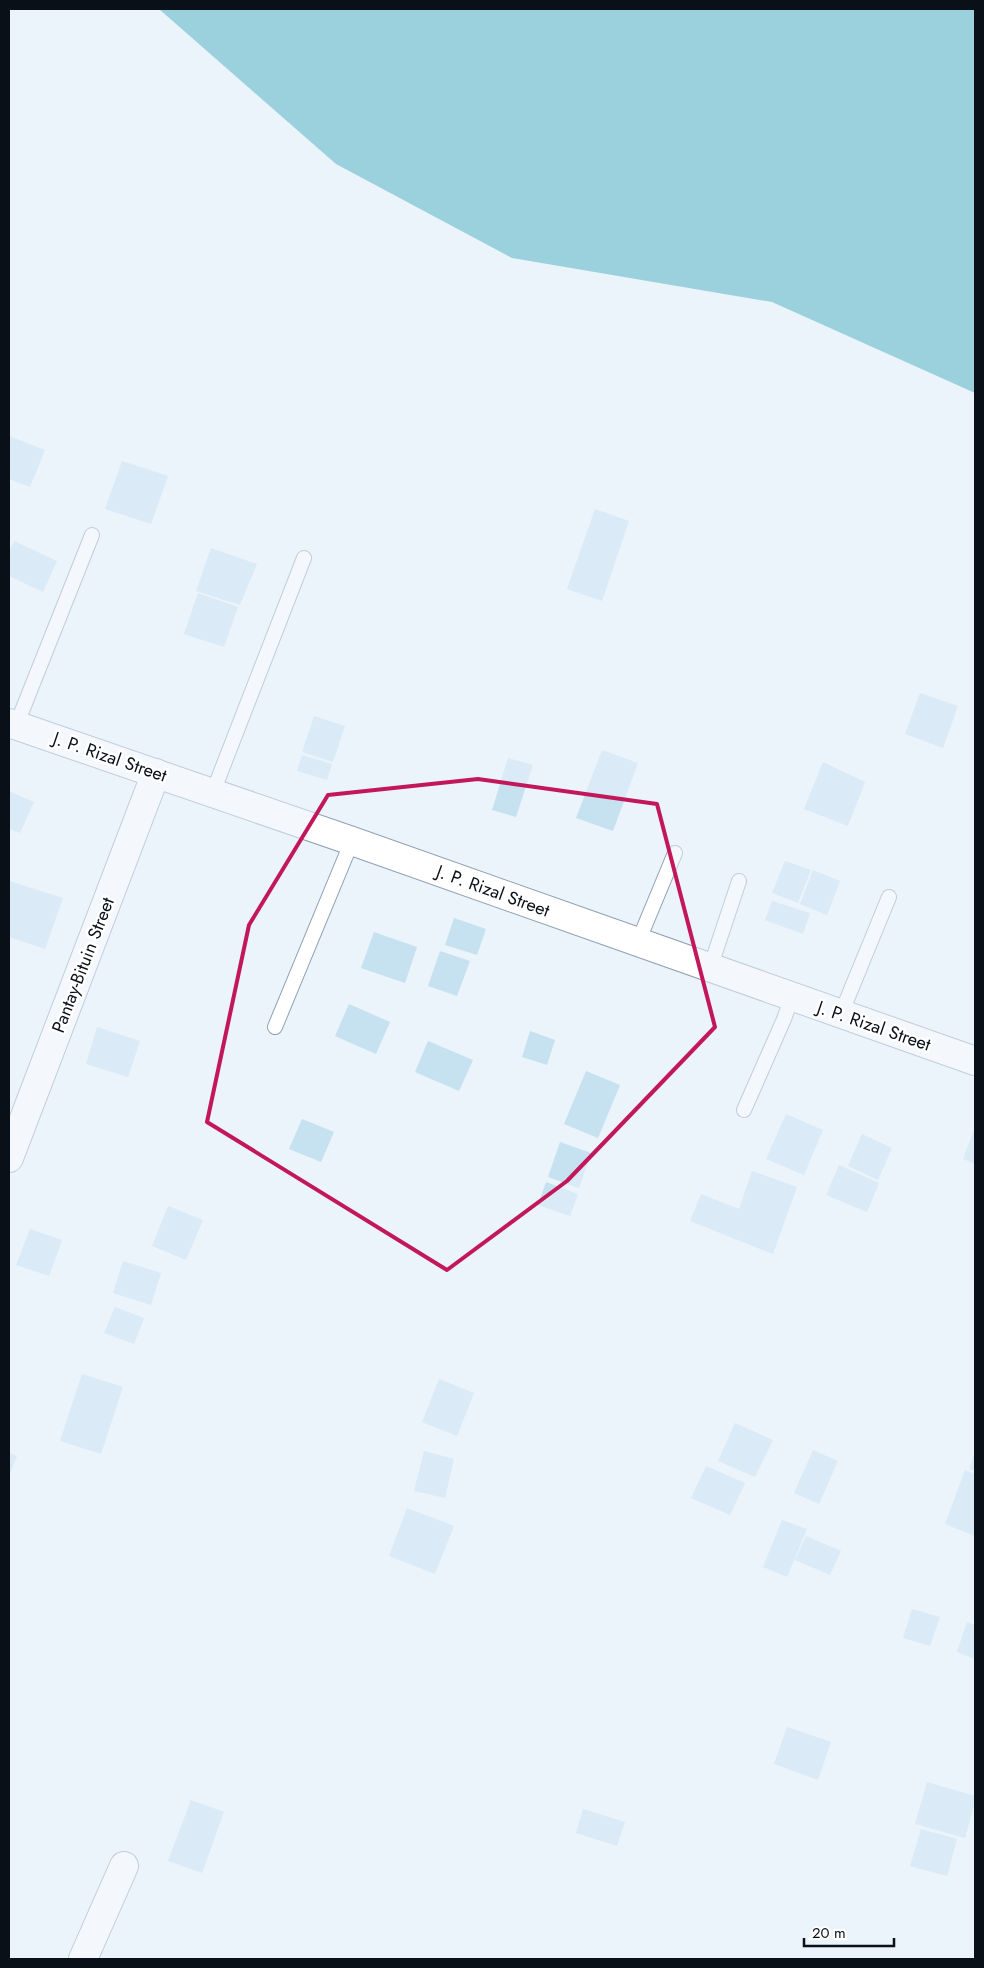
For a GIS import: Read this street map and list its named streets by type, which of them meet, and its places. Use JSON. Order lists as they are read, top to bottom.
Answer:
{
  "streets": {
    "main road": ["J. P. Rizal Street", "Pantay-Bituin Street"]
  },
  "crossings": [
    ["J. P. Rizal Street", "Pantay-Bituin Street"]
  ],
  "scale_bar": "20 m"
}
